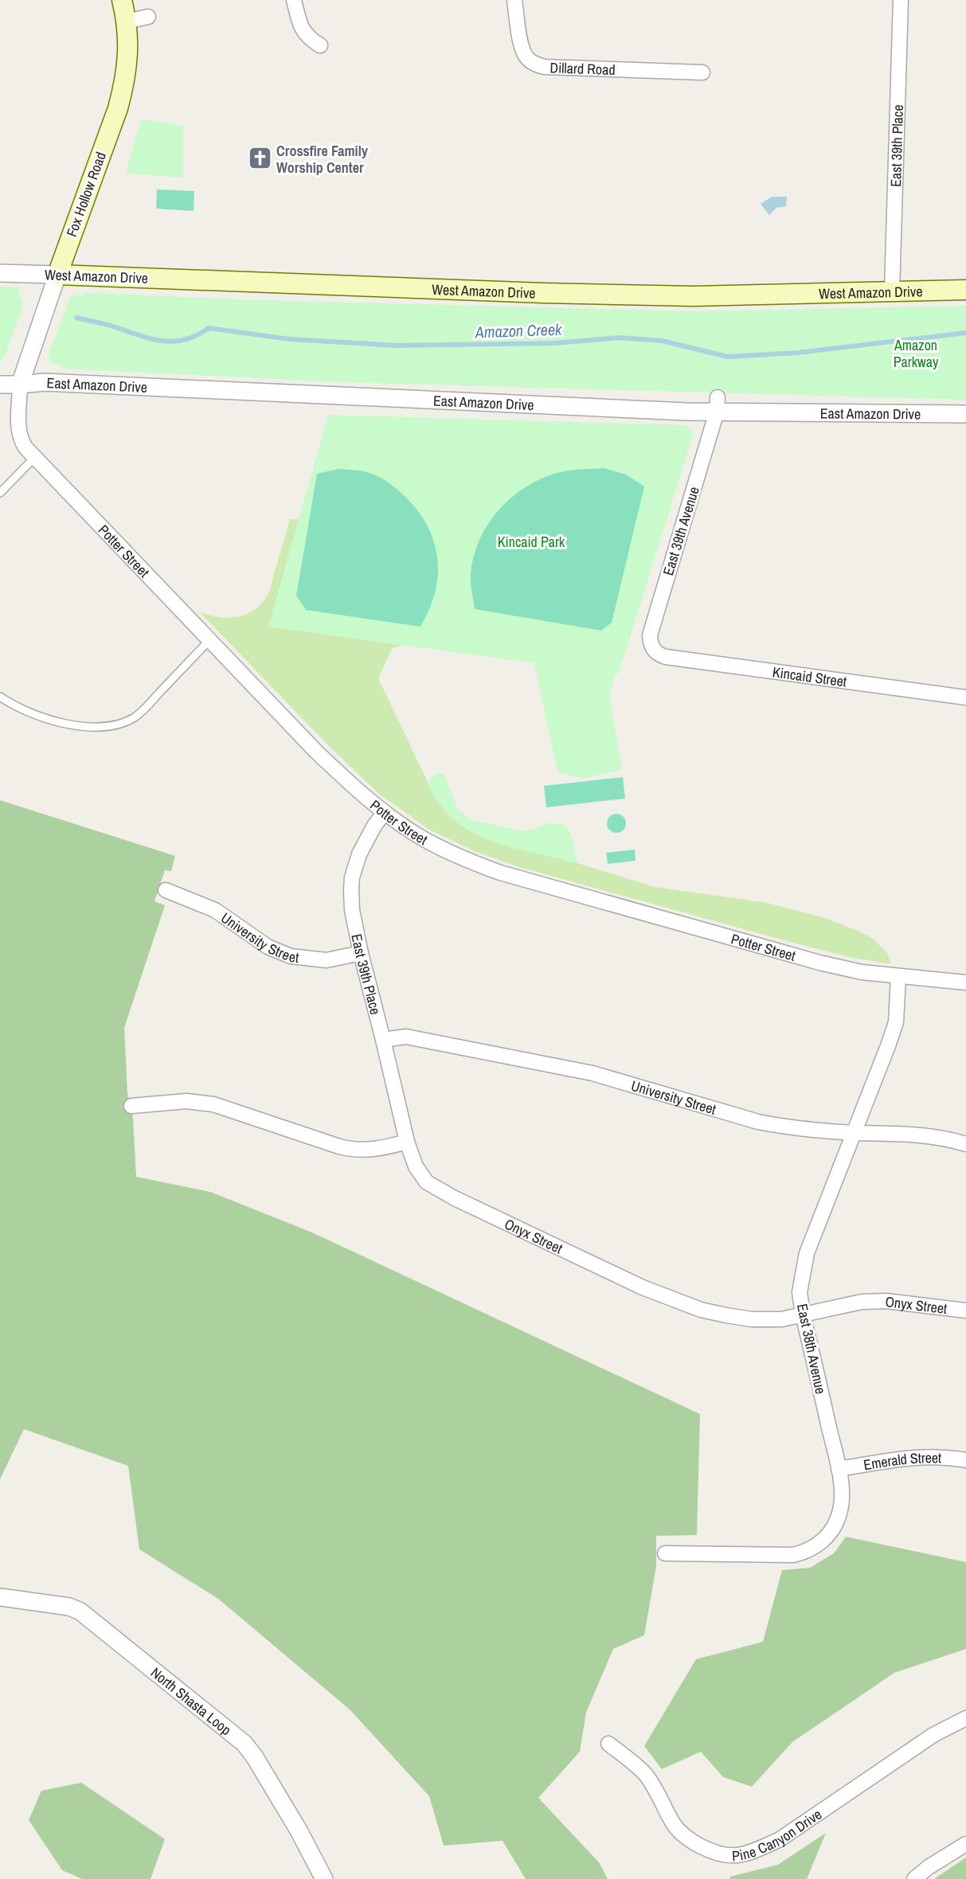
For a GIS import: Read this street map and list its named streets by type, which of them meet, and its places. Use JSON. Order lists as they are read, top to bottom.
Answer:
{
  "streets": {
    "main road": ["Fox Hollow Road", "West Amazon Drive"],
    "street": [
      "Dillard Road",
      "East 39th Place",
      "East Amazon Drive",
      "East 39th Avenue",
      "Potter Street",
      "Kincaid Street",
      "University Street",
      "Onyx Street",
      "East 38th Avenue",
      "Emerald Street",
      "North Shasta Loop",
      "Pine Canyon Drive"
    ]
  },
  "crossings": [
    ["East 39th Place", "West Amazon Drive"],
    ["East 39th Place", "Potter Street"],
    ["East 39th Place", "University Street"],
    ["East 39th Place", "Onyx Street"],
    ["Fox Hollow Road", "West Amazon Drive"],
    ["Fox Hollow Road", "East Amazon Drive"],
    ["Fox Hollow Road", "Potter Street"],
    ["East Amazon Drive", "East 39th Avenue"],
    ["East Amazon Drive", "Potter Street"],
    ["East 39th Avenue", "Kincaid Street"],
    ["Potter Street", "East 38th Avenue"],
    ["University Street", "East 38th Avenue"],
    ["Onyx Street", "East 38th Avenue"],
    ["East 38th Avenue", "Emerald Street"]
  ],
  "water": ["Amazon Creek"],
  "parks": ["Amazon Parkway", "Kincaid Park"],
  "places": {
    "church": ["Crossfire Family Worship Center"]
  }
}
